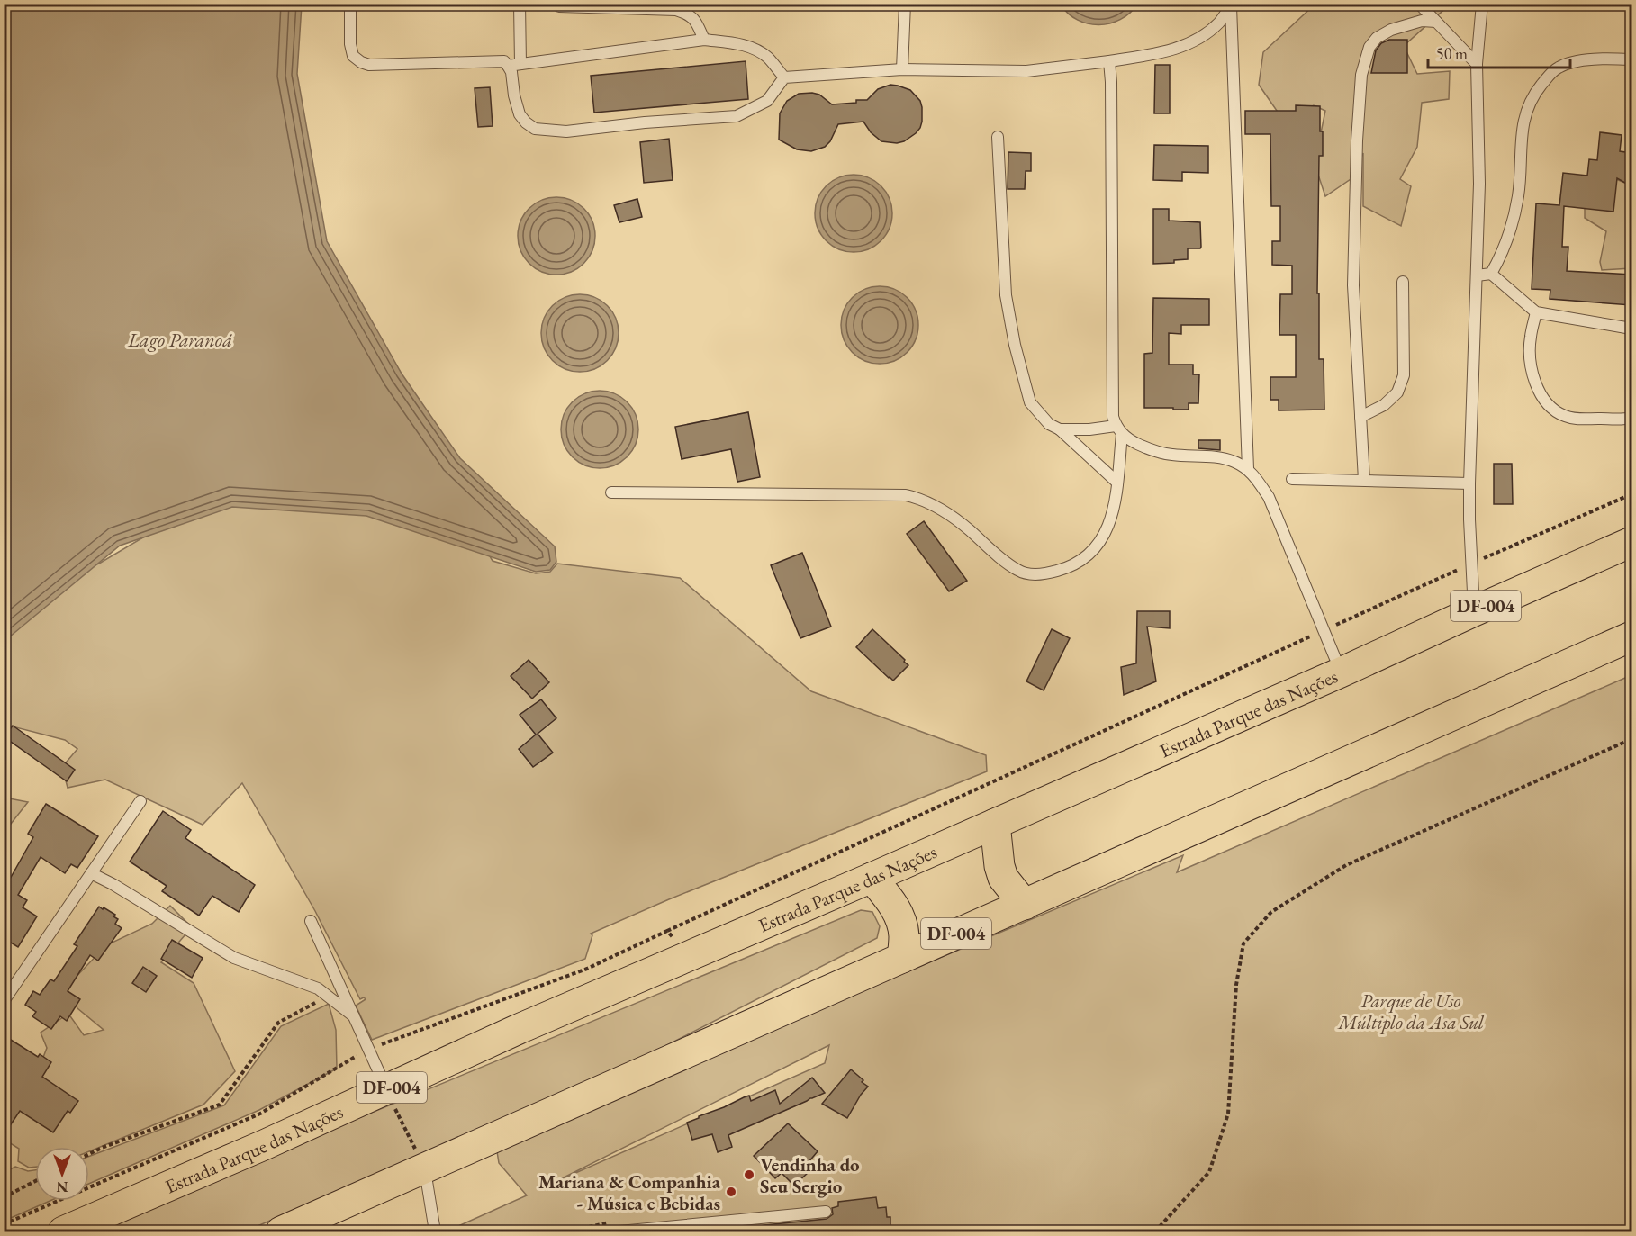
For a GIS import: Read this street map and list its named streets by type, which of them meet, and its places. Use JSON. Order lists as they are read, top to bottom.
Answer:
{
  "streets": {
    "highway": ["DF-004", "Estrada Parque das Nações"]
  },
  "water": ["Lago Paranoá"],
  "parks": ["Parque de Uso Múltiplo da Asa Sul"],
  "places": ["Vendinha do Seu Sergio", "Mariana & Companhia - Música e Bebidas"],
  "scale_bar": "50 m",
  "north": "bottom"
}
